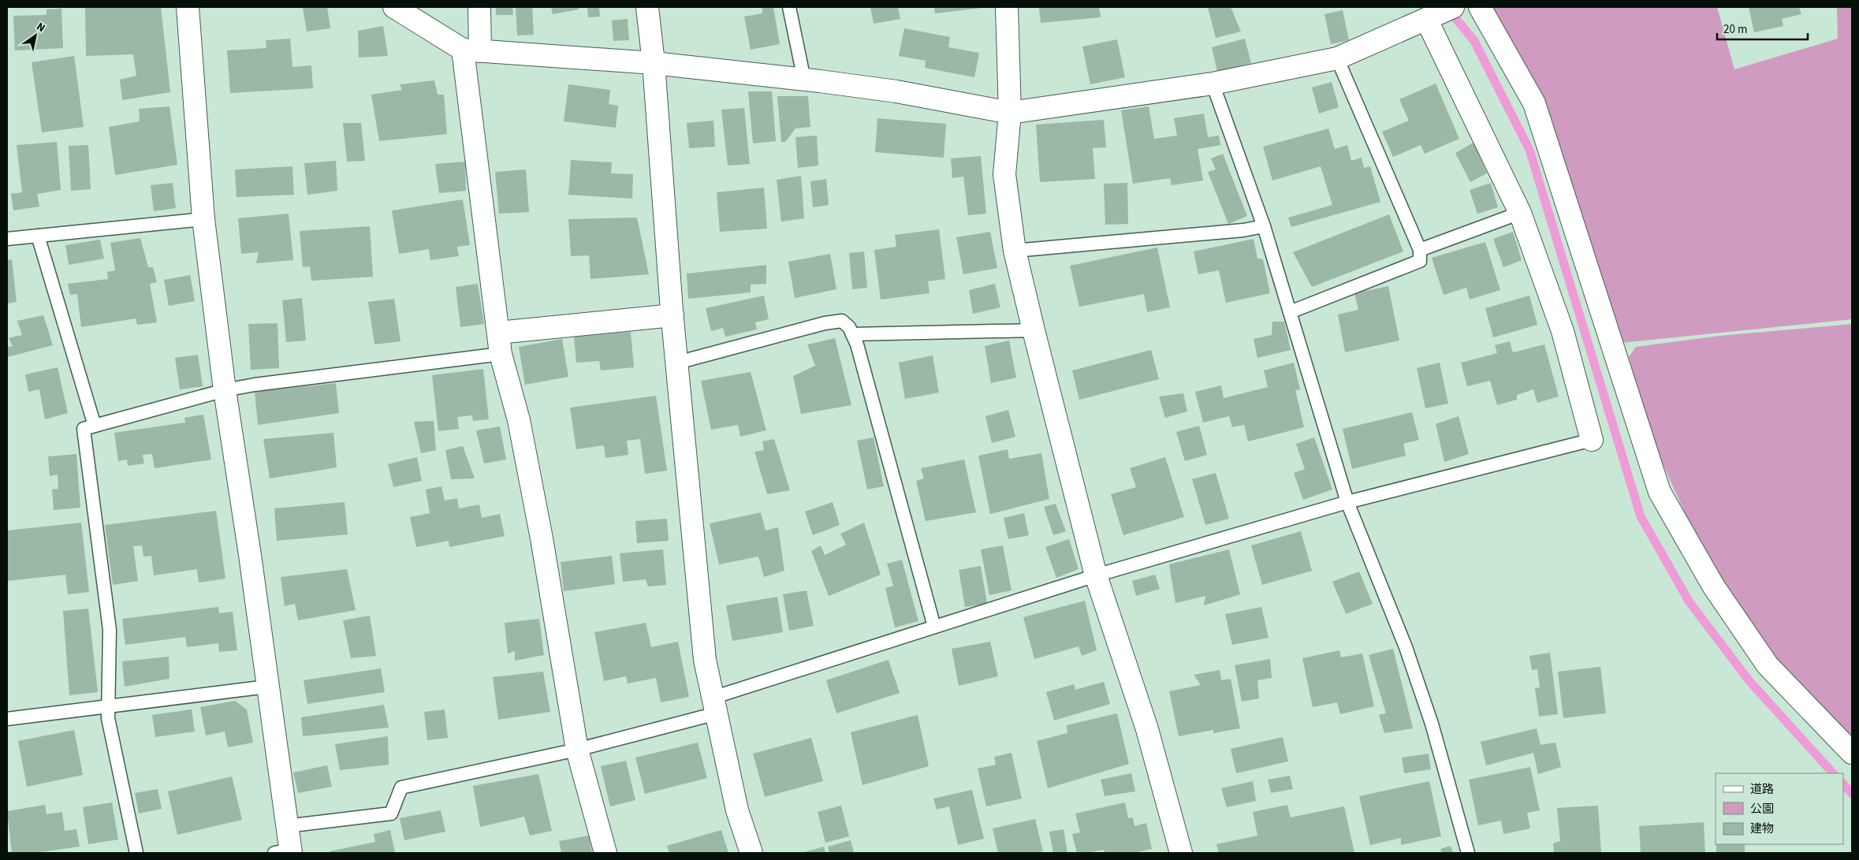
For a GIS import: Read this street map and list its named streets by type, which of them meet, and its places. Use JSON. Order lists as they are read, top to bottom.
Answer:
{
  "legend": ["道路", "公園", "建物"],
  "scale_bar": "20 m",
  "north": "top right"
}
